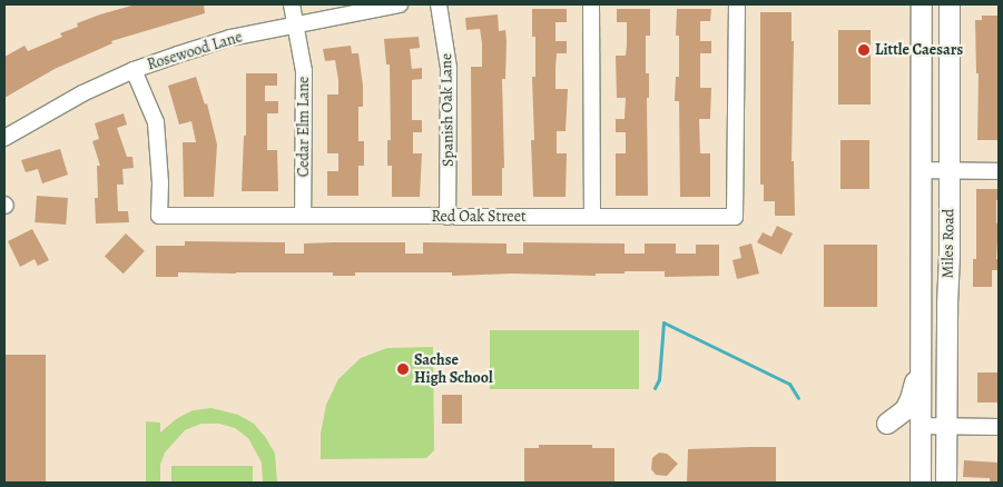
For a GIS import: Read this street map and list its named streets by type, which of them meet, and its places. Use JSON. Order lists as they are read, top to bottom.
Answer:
{
  "streets": {
    "main road": ["Miles Road"],
    "street": [
      "Rosewood Lane",
      "Spanish Oak Lane",
      "Cedar Elm Lane",
      "Red Oak Street"
    ]
  },
  "crossings": [
    ["Rosewood Lane", "Cedar Elm Lane"],
    ["Rosewood Lane", "Red Oak Street"],
    ["Spanish Oak Lane", "Red Oak Street"],
    ["Cedar Elm Lane", "Red Oak Street"]
  ],
  "places": ["Little Caesars", "Sachse High School"]
}
